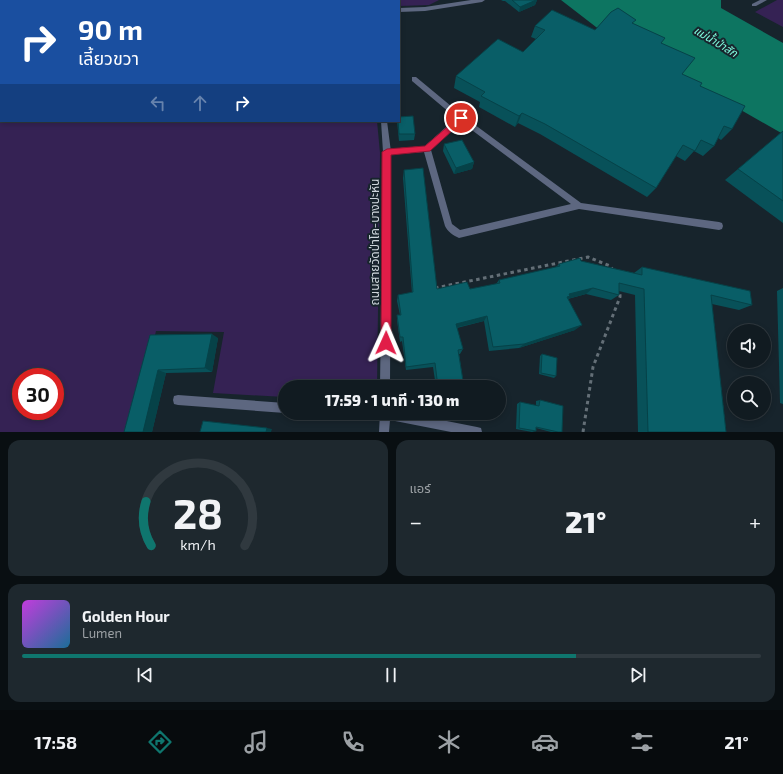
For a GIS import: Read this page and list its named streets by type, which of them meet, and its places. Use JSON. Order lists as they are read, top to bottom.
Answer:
{
  "streets": {
    "street": ["ถนนสายวัดป่าโค-บางปะหัน"]
  },
  "water": ["แม่น้ำป่าสัก"],
  "page": {
    "turn": ["90 m", "เลี้ยวขวา"],
    "limit": "30",
    "trip": "17:59 · 1 นาที · 130 m",
    "tile": "แอร์",
    "heat": ["−", "21°", "+"],
    "song": ["Golden Hour", "Lumen"],
    "tabs": ["17:58", "21°"],
    "gauge": ["28", "km/h"]
  }
}
